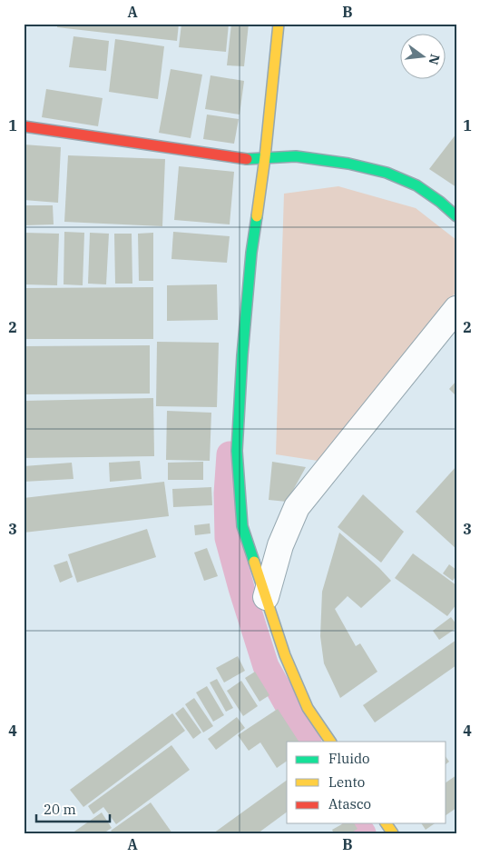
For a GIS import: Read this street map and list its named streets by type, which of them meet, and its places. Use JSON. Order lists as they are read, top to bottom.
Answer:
{
  "legend": ["Fluido", "Lento", "Atasco"],
  "scale_bar": "20 m",
  "north": "right",
  "grid": {
    "columns": ["A", "B"],
    "rows": [
      "1",
      "2",
      "3",
      "4"
    ]
  }
}
